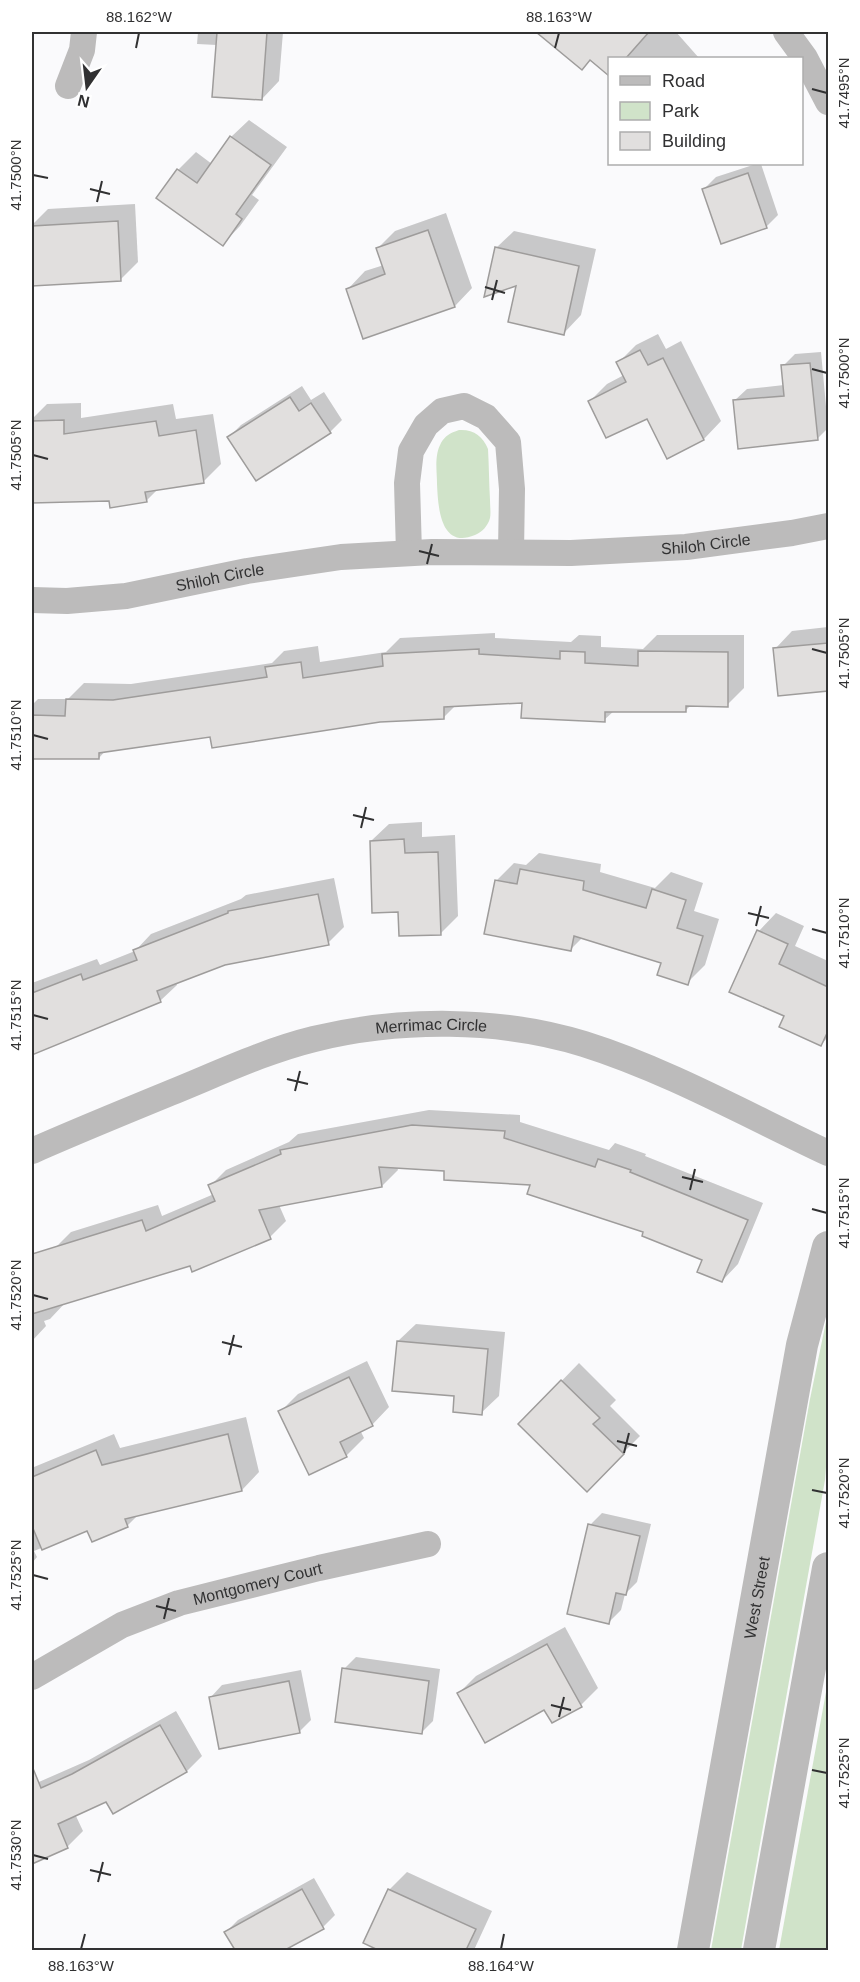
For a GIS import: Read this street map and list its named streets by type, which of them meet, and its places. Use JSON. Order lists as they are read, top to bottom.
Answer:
{
  "streets": {
    "street": [
      "Shiloh Circle",
      "Merrimac Circle",
      "Montgomery Court",
      "West Street"
    ]
  },
  "legend": ["Road", "Park", "Building"],
  "north": "bottom",
  "coordinates": [
    "88.162°W",
    "88.163°W",
    "41.7495°N",
    "41.7500°N",
    "41.7505°N",
    "41.7510°N",
    "41.7515°N",
    "41.7520°N",
    "41.7525°N",
    "41.7530°N",
    "88.164°W"
  ]
}
